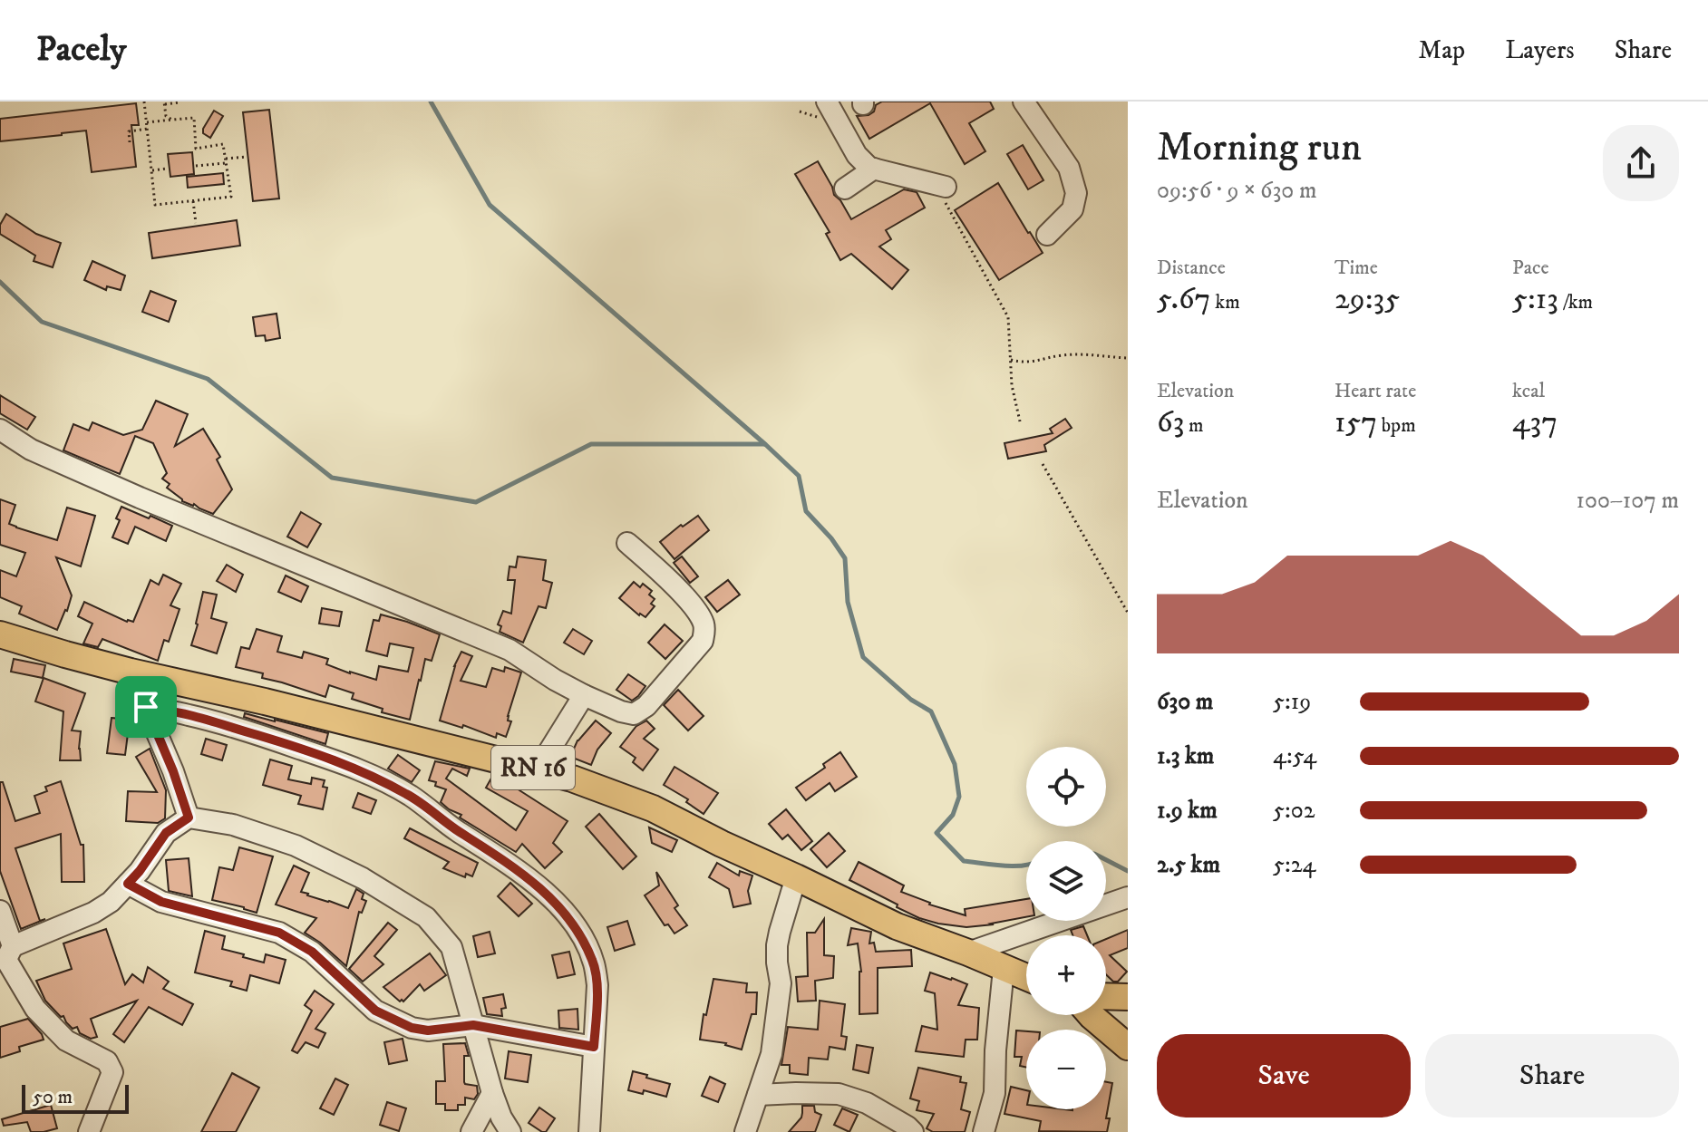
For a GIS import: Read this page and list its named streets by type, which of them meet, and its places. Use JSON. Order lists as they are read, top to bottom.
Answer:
{
  "streets": {
    "main road": ["RN 16"]
  },
  "scale_bar": "50 m",
  "page": {
    "header": "Pacely",
    "nav": ["Map", "Layers", "Share"],
    "heading": ["Morning run", "09:56 · 9 × 630 m"],
    "stats": [
      ["Distance", "5.67 km"],
      ["Time", "29:35"],
      ["Pace", "5:13 /km"],
      ["Elevation", "63 m"],
      ["Heart rate", "157 bpm"],
      ["kcal", "437"]
    ],
    "chart": ["Elevation", "100–107 m"],
    "list": [
      {
        "name": "630 m",
        "note": "5:19"
      },
      {
        "name": "1.3 km",
        "note": "4:54"
      },
      {
        "name": "1.9 km",
        "note": "5:02"
      },
      {
        "name": "2.5 km",
        "note": "5:24"
      }
    ],
    "map_buttons": ["+", "−"],
    "buttons": ["Save", "Share"],
    "scale": "50 m"
  }
}
